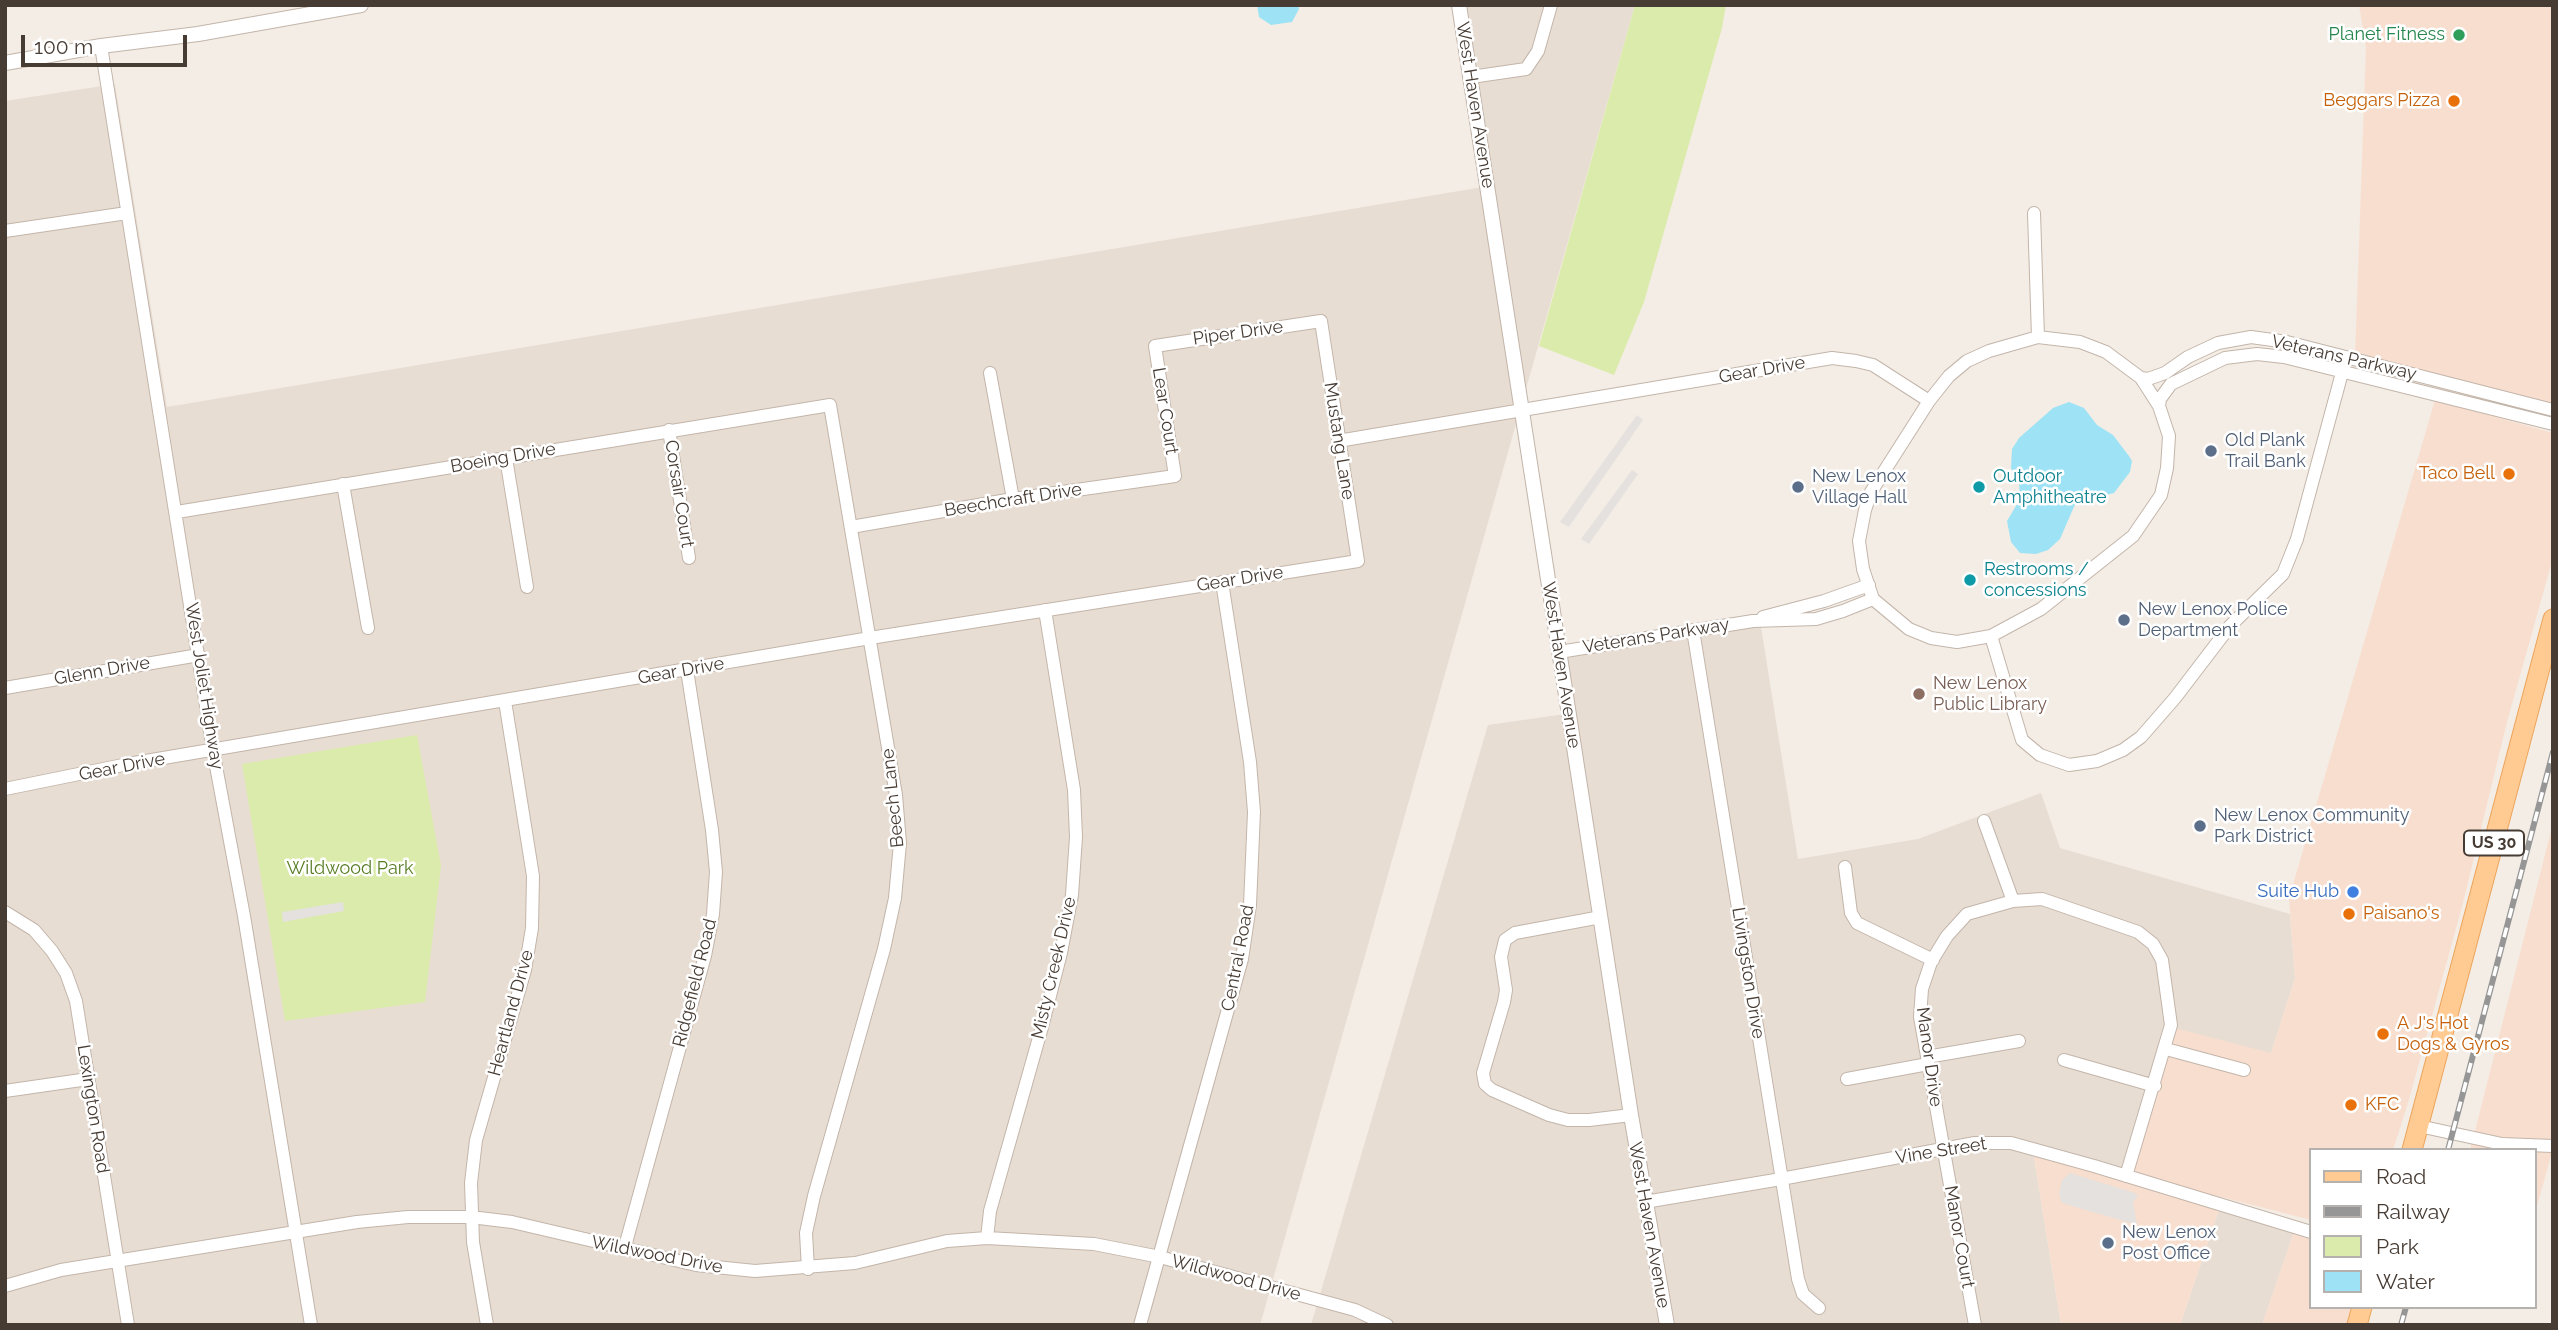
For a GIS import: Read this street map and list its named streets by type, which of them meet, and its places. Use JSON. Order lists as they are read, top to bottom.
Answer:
{
  "streets": {
    "main road": ["US 30"],
    "street": [
      "West Haven Avenue",
      "Piper Drive",
      "Veterans Parkway",
      "Gear Drive",
      "Lear Court",
      "Mustang Lane",
      "Boeing Drive",
      "Corsair Court",
      "Beechcraft Drive",
      "Glenn Drive",
      "West Joliet Highway",
      "Beech Lane",
      "Central Road",
      "Misty Creek Drive",
      "Livingston Drive",
      "Ridgefield Road",
      "Heartland Drive",
      "Manor Drive",
      "Lexington Road",
      "Vine Street",
      "Manor Court",
      "Wildwood Drive"
    ]
  },
  "crossings": [
    ["West Haven Avenue", "Veterans Parkway"],
    ["West Haven Avenue", "Gear Drive"],
    ["West Haven Avenue", "Vine Street"],
    ["Piper Drive", "Lear Court"],
    ["Piper Drive", "Mustang Lane"],
    ["Veterans Parkway", "Livingston Drive"],
    ["Gear Drive", "Mustang Lane"],
    ["Gear Drive", "West Joliet Highway"],
    ["Gear Drive", "Beech Lane"],
    ["Gear Drive", "Central Road"],
    ["Gear Drive", "Misty Creek Drive"],
    ["Gear Drive", "Ridgefield Road"],
    ["Gear Drive", "Heartland Drive"],
    ["Lear Court", "Beechcraft Drive"],
    ["Boeing Drive", "Corsair Court"],
    ["Boeing Drive", "West Joliet Highway"],
    ["Boeing Drive", "Beech Lane"],
    ["Beechcraft Drive", "Beech Lane"],
    ["Glenn Drive", "West Joliet Highway"],
    ["West Joliet Highway", "Wildwood Drive"],
    ["Beech Lane", "Wildwood Drive"],
    ["Central Road", "Wildwood Drive"],
    ["Misty Creek Drive", "Wildwood Drive"],
    ["Livingston Drive", "Vine Street"],
    ["Ridgefield Road", "Wildwood Drive"],
    ["Heartland Drive", "Wildwood Drive"],
    ["Manor Drive", "Vine Street"],
    ["Manor Drive", "Manor Court"],
    ["Lexington Road", "Wildwood Drive"],
    ["Vine Street", "Manor Court"]
  ],
  "parks": ["Wildwood Park"],
  "places": [
    "Planet Fitness",
    "Beggars Pizza",
    "Old Plank Trail Bank",
    "Taco Bell",
    "New Lenox Village Hall",
    "Outdoor Amphitheatre",
    "Restrooms / concessions",
    "New Lenox Police Department",
    "New Lenox Public Library",
    "New Lenox Community Park District",
    "Suite Hub",
    "Paisano's",
    "A J's Hot Dogs & Gyros",
    "KFC",
    "New Lenox Post Office"
  ],
  "legend": [
    "Road",
    "Railway",
    "Park",
    "Water"
  ],
  "scale_bar": "100 m"
}
